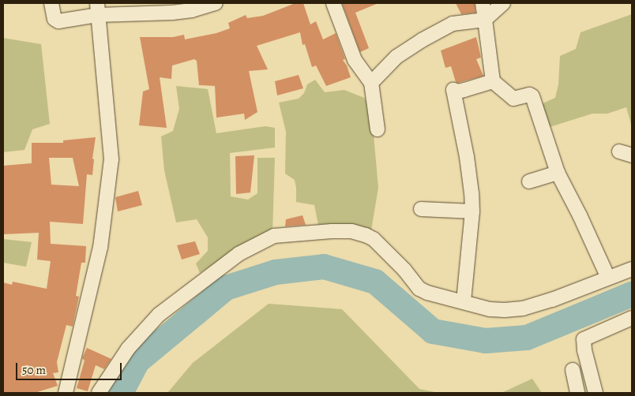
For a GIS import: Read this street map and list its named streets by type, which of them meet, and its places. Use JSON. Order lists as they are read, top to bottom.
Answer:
{
  "scale_bar": "50 m"
}
